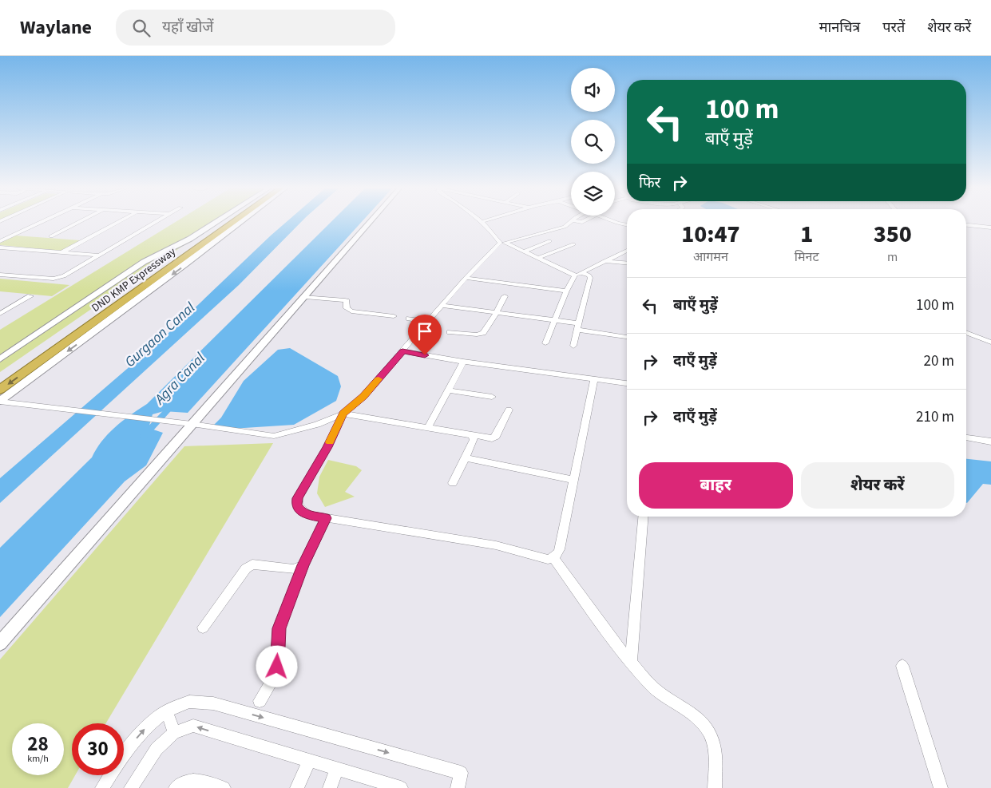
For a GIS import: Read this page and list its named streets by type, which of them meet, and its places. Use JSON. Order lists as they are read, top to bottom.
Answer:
{
  "streets": {
    "highway": ["DND KMP Expressway"]
  },
  "water": ["Gurgaon Canal", "Agra Canal"],
  "page": {
    "header": "Waylane",
    "search": "यहाँ खोजें",
    "nav": ["मानचित्र", "परतें", "शेयर करें"],
    "turn": ["100 m", "बाएँ मुड़ें"],
    "then": "फिर",
    "eta": [
      "10:47",
      "आगमन",
      "1",
      "मिनट",
      "350",
      "m"
    ],
    "list": [
      {
        "name": "बाएँ मुड़ें",
        "value": "100 m"
      },
      {
        "name": "दाएँ मुड़ें",
        "value": "20 m"
      },
      {
        "name": "दाएँ मुड़ें",
        "value": "210 m"
      }
    ],
    "buttons": ["बाहर", "शेयर करें"],
    "speed": "28 km/h",
    "limit": "30"
  }
}
